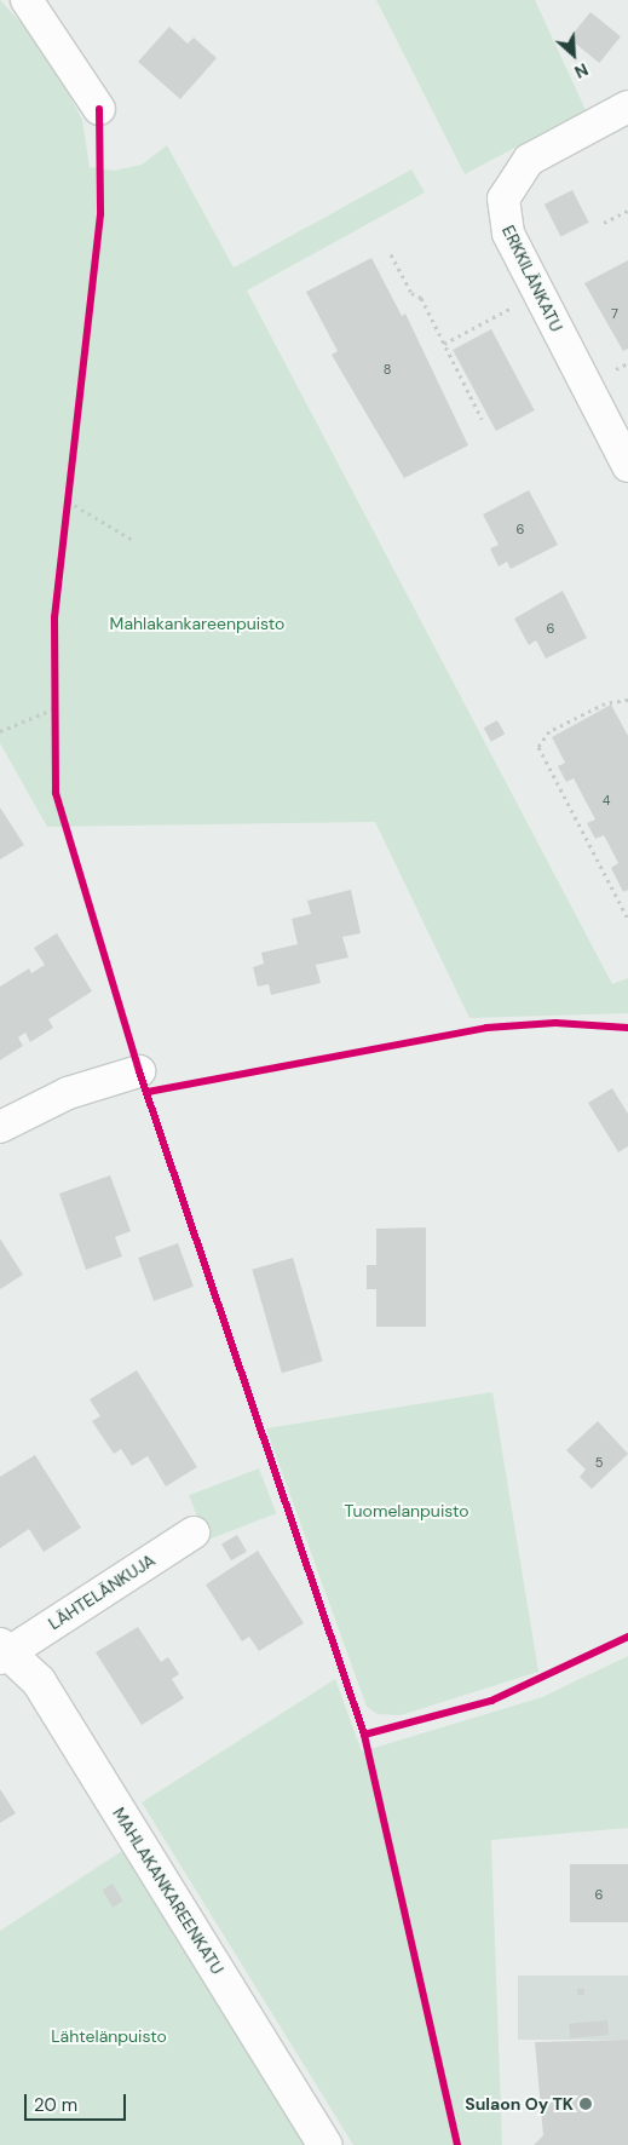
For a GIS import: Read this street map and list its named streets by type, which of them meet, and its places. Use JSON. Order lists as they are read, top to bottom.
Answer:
{
  "streets": {
    "street": ["ERKKILÄNKATU", "LÄHTELÄNKUJA", "MAHLAKANKAREENKATU"]
  },
  "crossings": [
    ["LÄHTELÄNKUJA", "MAHLAKANKAREENKATU"]
  ],
  "parks": ["Mahlakankareenpuisto", "Tuomelanpuisto", "Lähtelänpuisto"],
  "places": ["Sulaon Oy TK"],
  "house_numbers": [
    "7",
    "8",
    "6",
    "6",
    "4",
    "5",
    "6"
  ],
  "scale_bar": "20 m",
  "north": "bottom right"
}
